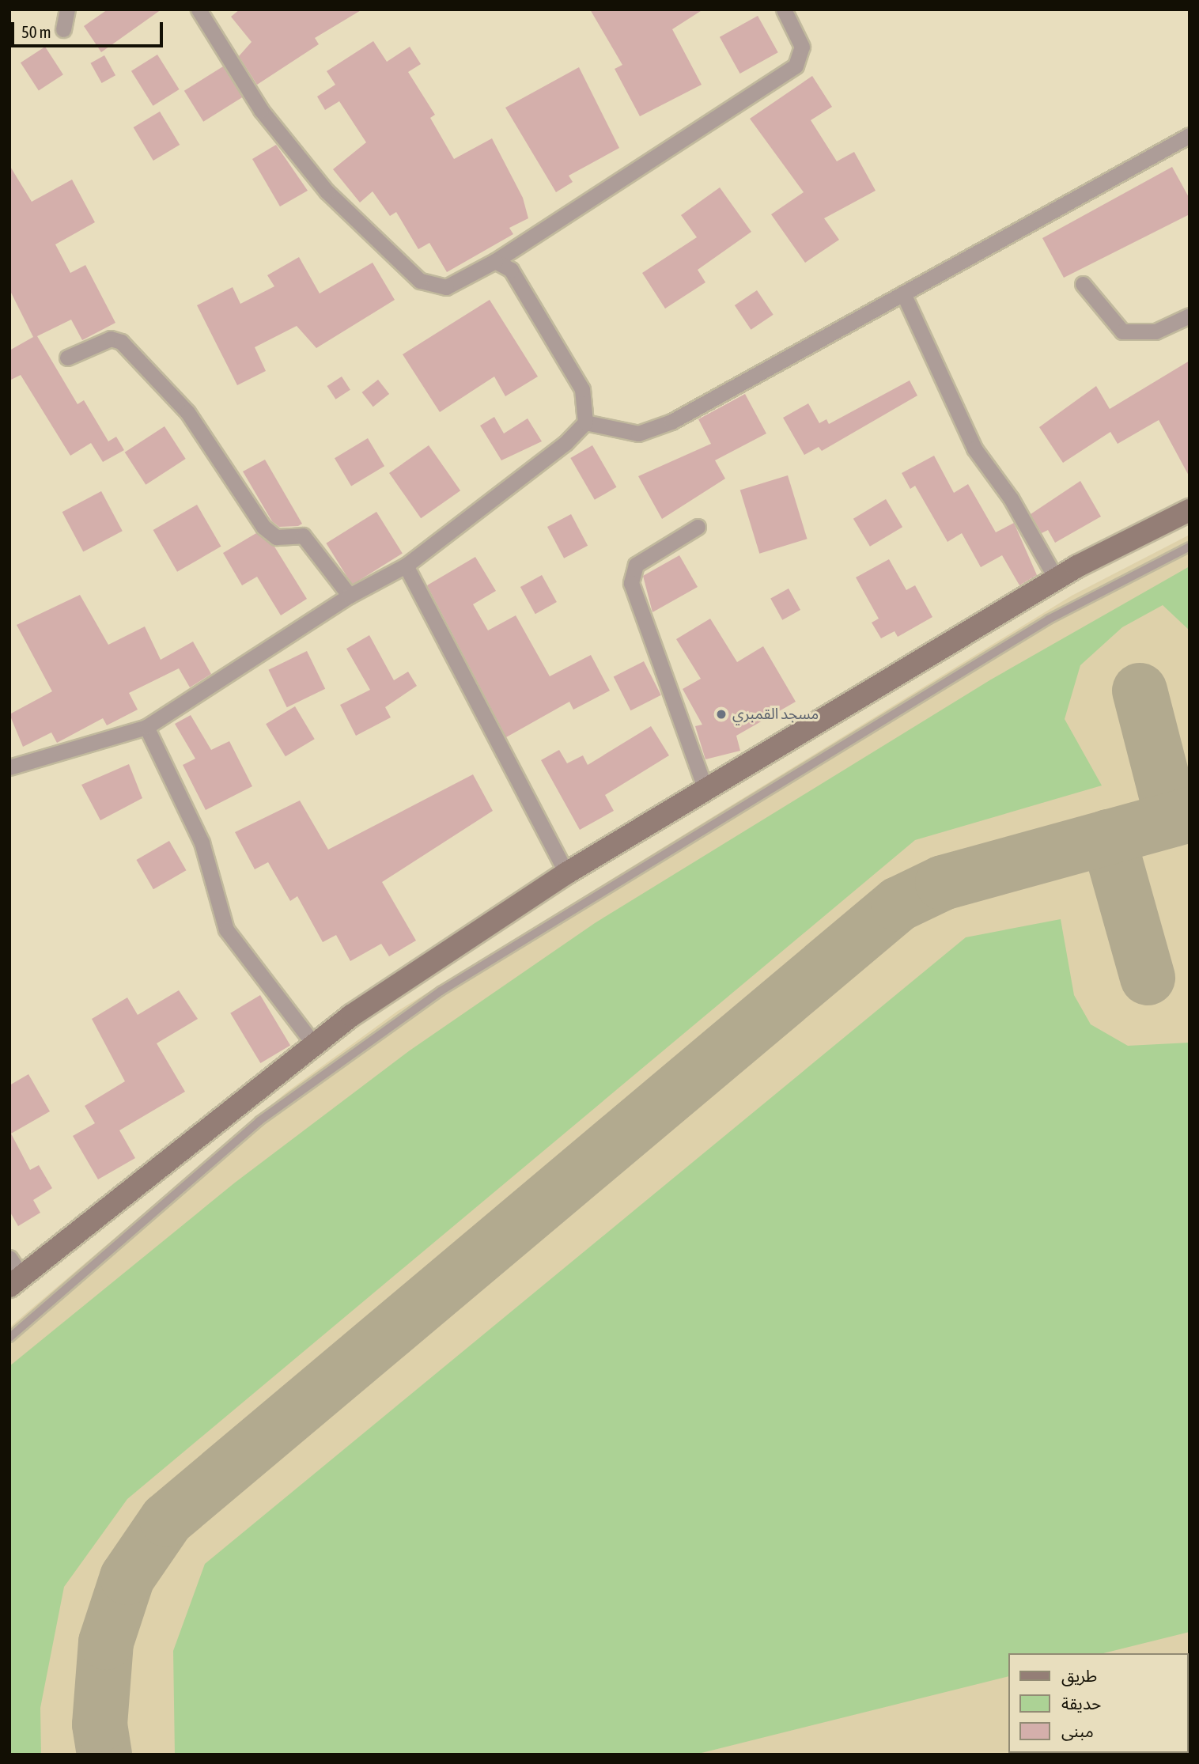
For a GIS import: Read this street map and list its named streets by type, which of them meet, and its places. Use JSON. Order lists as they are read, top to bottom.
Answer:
{
  "places": ["مسجد القمبري"],
  "legend": ["طريق", "حديقة", "مبنى"],
  "scale_bar": "50 m"
}
